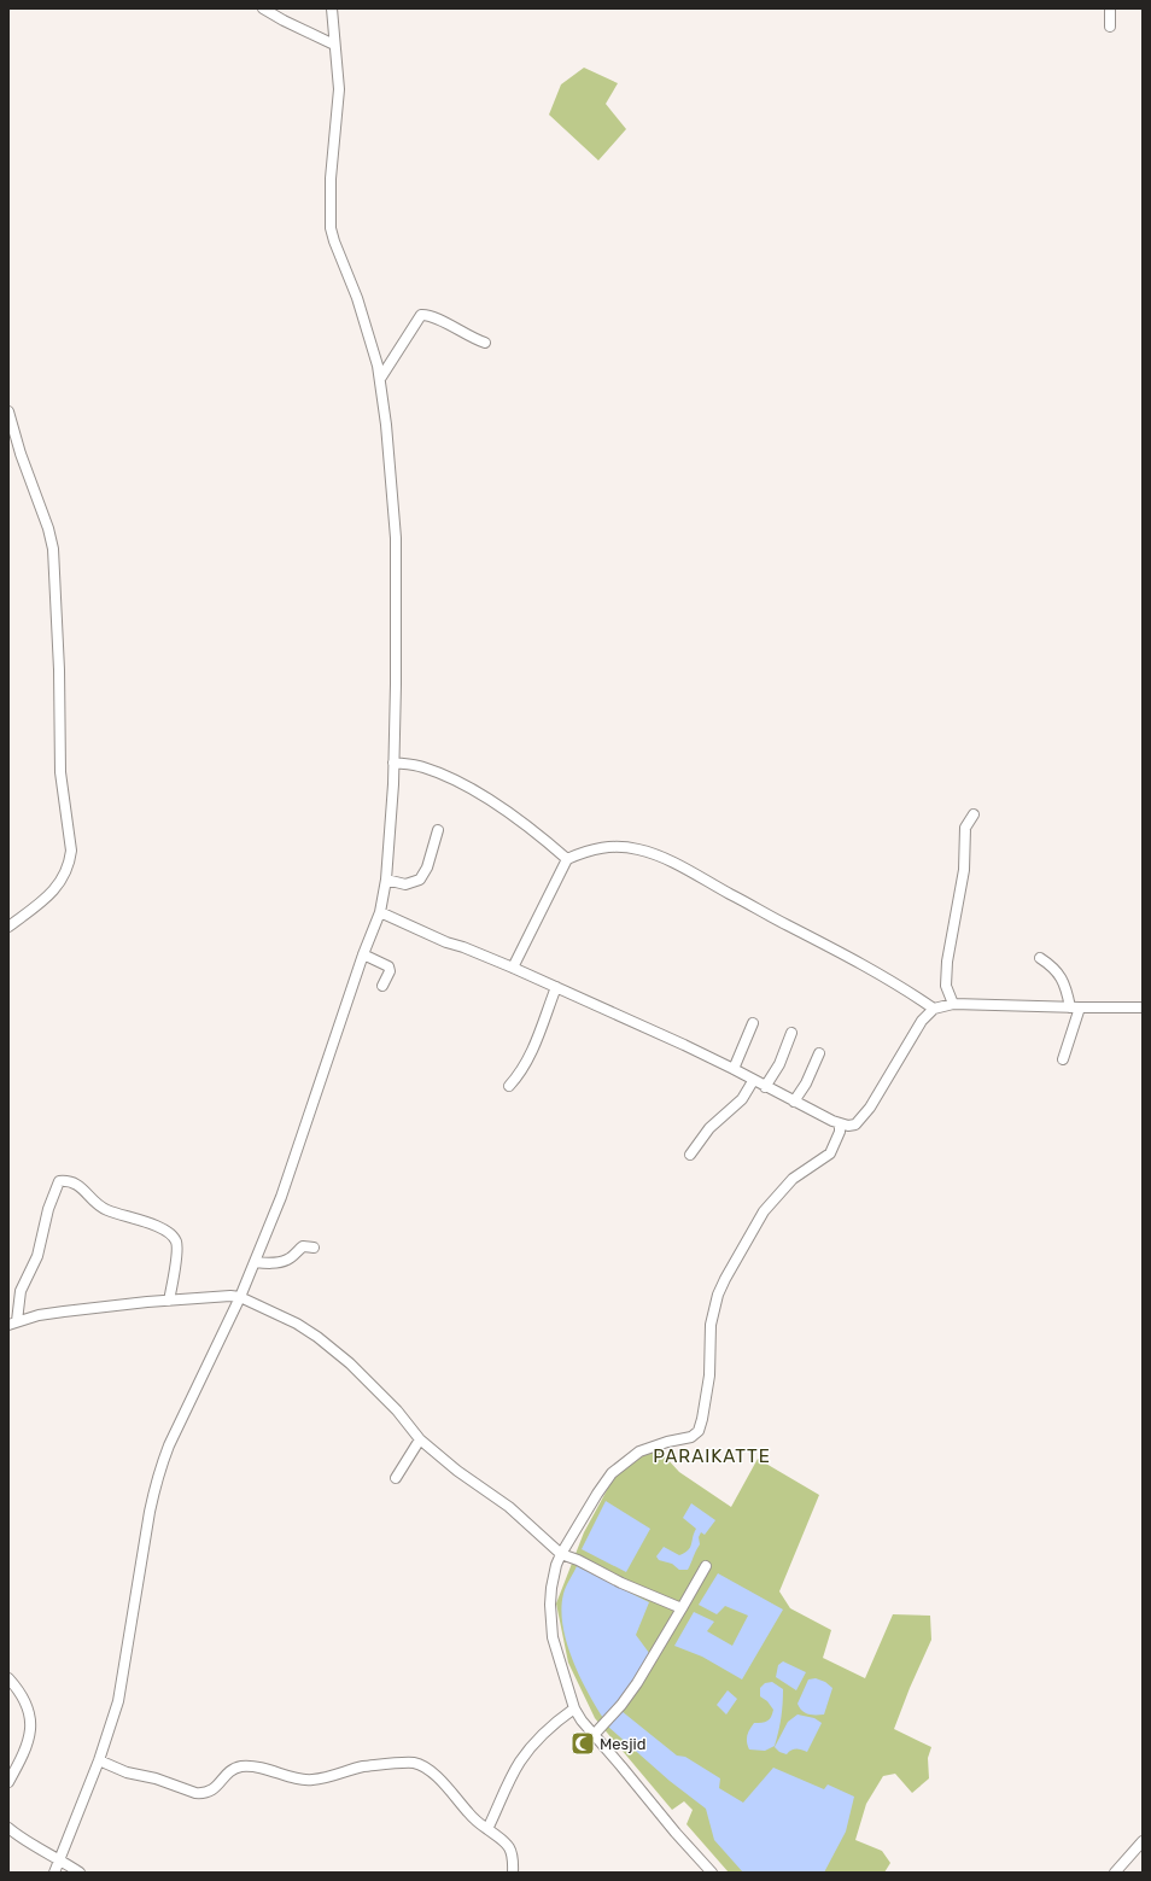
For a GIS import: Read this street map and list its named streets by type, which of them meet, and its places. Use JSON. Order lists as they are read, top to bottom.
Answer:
{
  "districts": ["PARAIKATTE"],
  "places": {
    "mosque": ["Mesjid"]
  }
}
